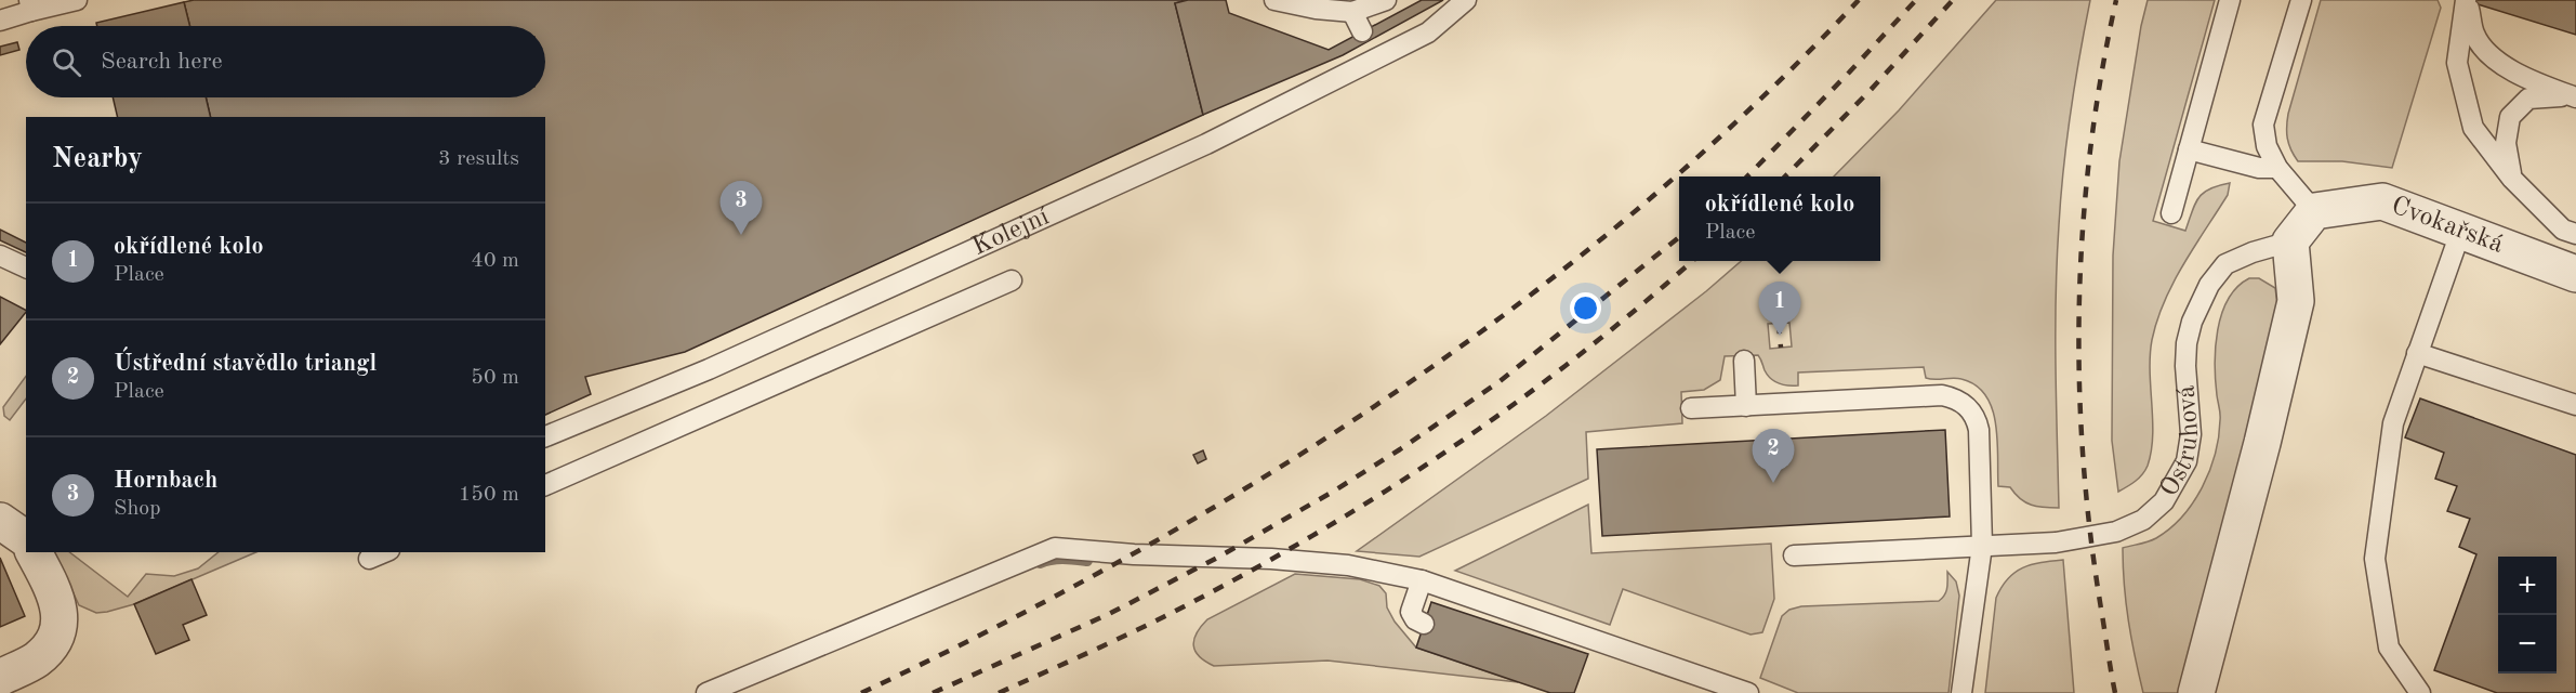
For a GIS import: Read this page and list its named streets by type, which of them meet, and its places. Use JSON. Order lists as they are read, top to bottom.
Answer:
{
  "streets": {
    "street": ["Cvokařská"],
    "lane": ["Kolejní", "Ostruhová"]
  },
  "page": {
    "search": "Search here",
    "heading": ["Nearby", "3 results"],
    "popup": ["okřídlené kolo", "Place"],
    "pins": ["3", "1", "2"],
    "list": [
      {
        "mark": "1",
        "name": "okřídlené kolo",
        "note": "Place",
        "value": "40 m"
      },
      {
        "mark": "2",
        "name": "Ústřední stavědlo triangl",
        "note": "Place",
        "value": "50 m"
      },
      {
        "mark": "3",
        "name": "Hornbach",
        "note": "Shop",
        "value": "150 m"
      }
    ],
    "map_buttons": ["+", "−"]
  }
}
